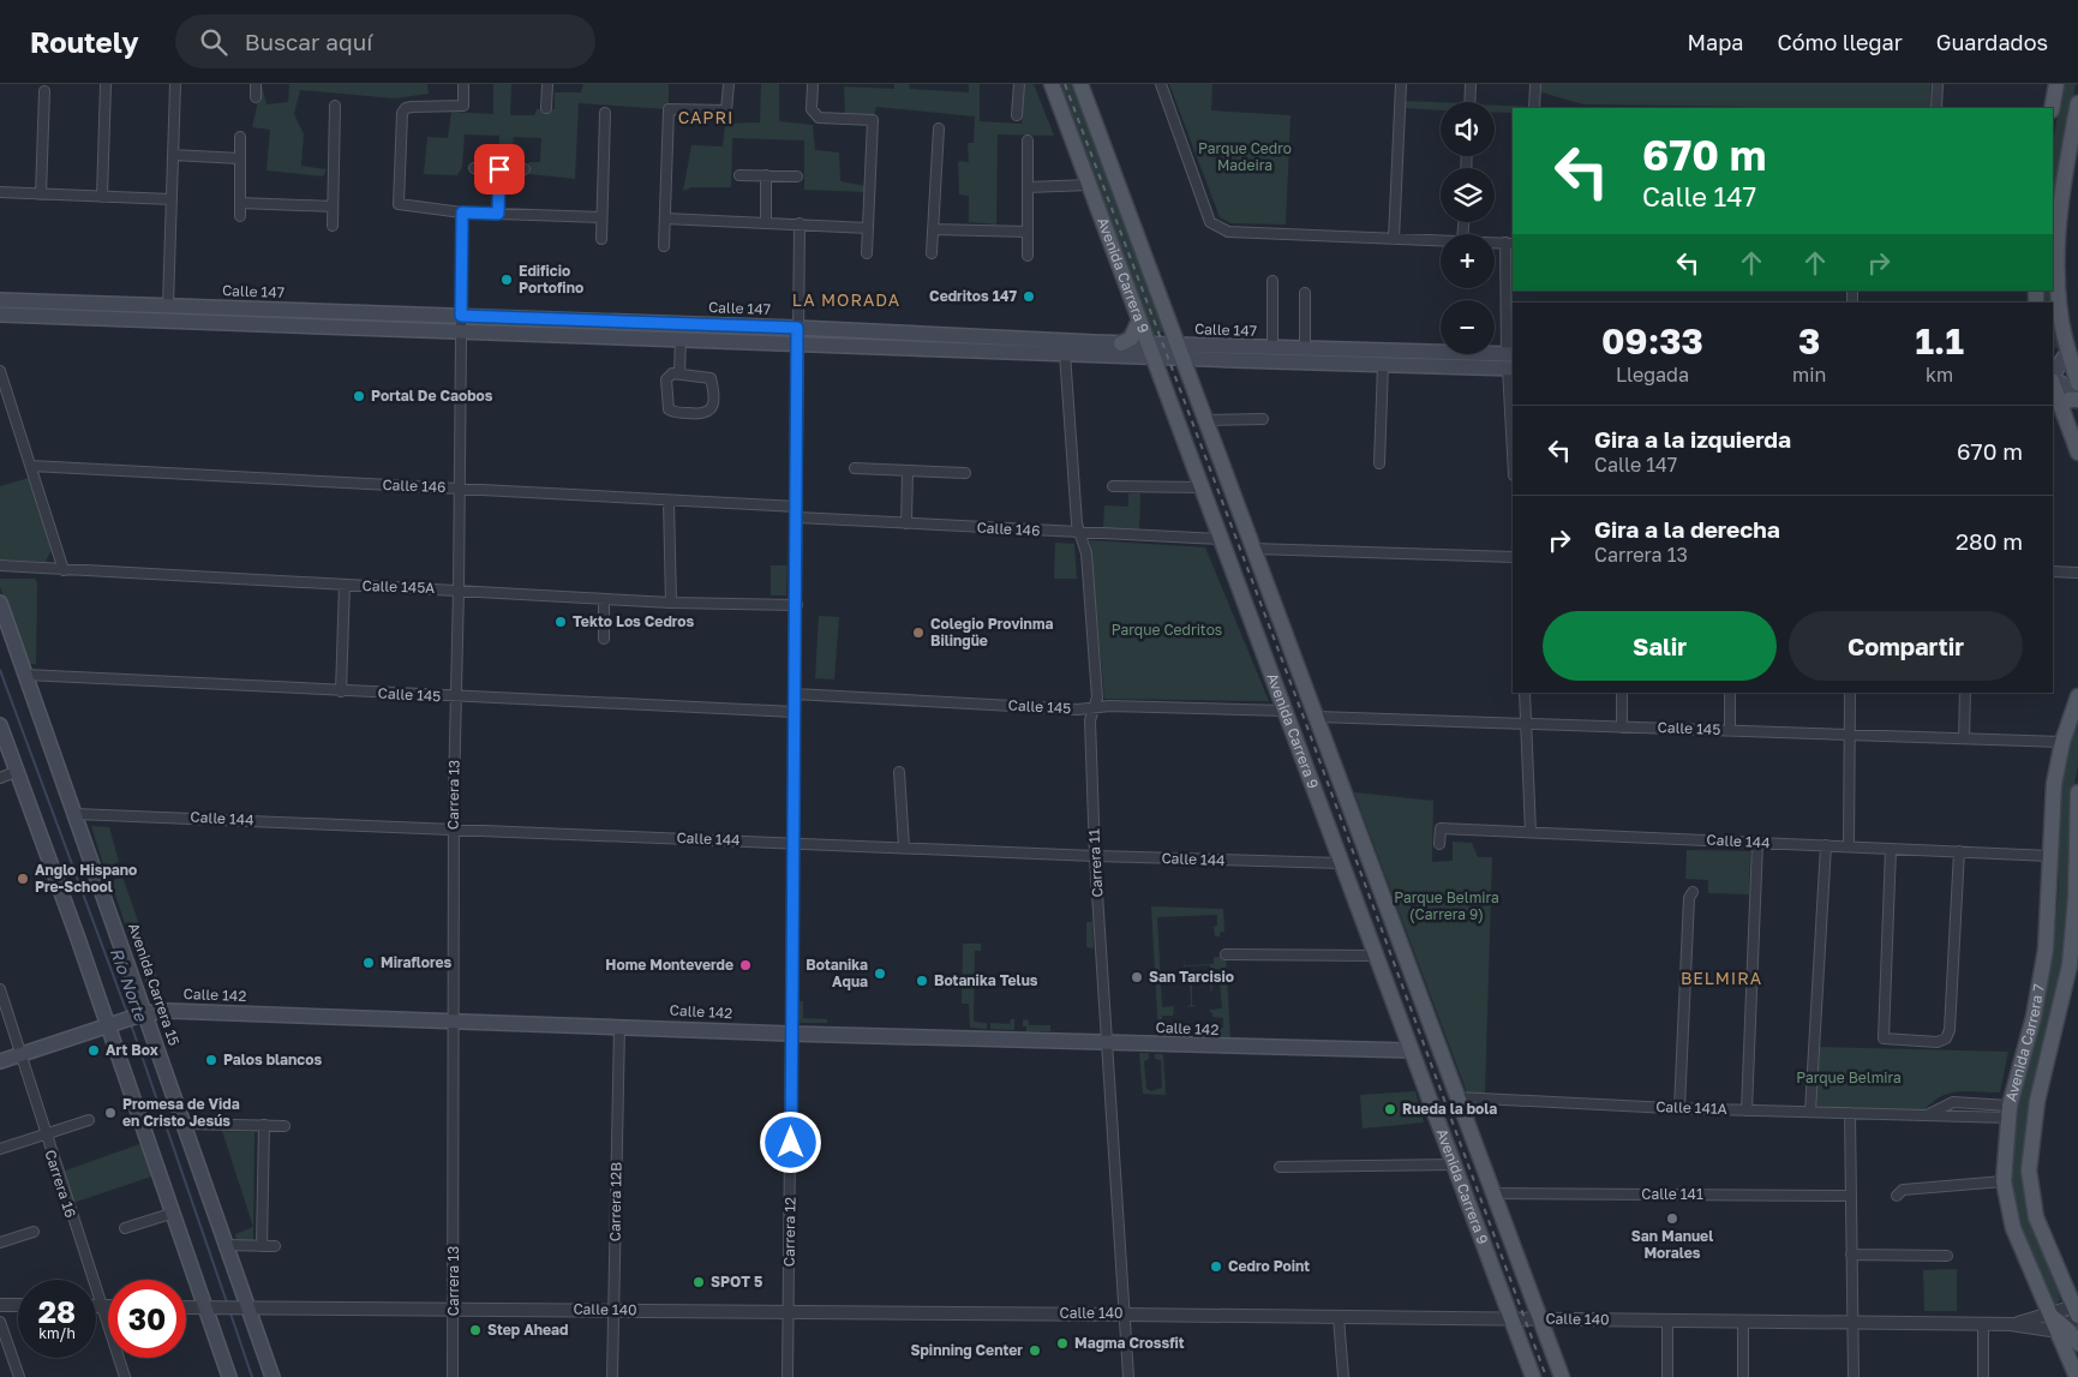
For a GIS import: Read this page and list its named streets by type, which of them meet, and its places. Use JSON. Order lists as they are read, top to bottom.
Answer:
{
  "streets": {
    "main road": [
      "Avenida Carrera 9",
      "Calle 147",
      "Avenida Carrera 15",
      "Calle 142",
      "Avenida Carrera 7"
    ],
    "street": [
      "Calle 146",
      "Calle 145A",
      "Calle 145",
      "Carrera 13",
      "Calle 144",
      "Carrera 11",
      "Calle 141A",
      "Carrera 16",
      "Calle 141",
      "Carrera 12B",
      "Carrera 12",
      "Calle 140"
    ]
  },
  "crossings": [
    ["Avenida Carrera 9", "Calle 147"],
    ["Avenida Carrera 9", "Calle 146"],
    ["Avenida Carrera 9", "Calle 145"],
    ["Avenida Carrera 9", "Calle 144"],
    ["Avenida Carrera 9", "Calle 142"],
    ["Avenida Carrera 9", "Calle 141A"],
    ["Avenida Carrera 9", "Calle 141"],
    ["Avenida Carrera 9", "Calle 140"],
    ["Calle 147", "Carrera 13"],
    ["Calle 147", "Carrera 11"],
    ["Calle 147", "Carrera 12"],
    ["Calle 146", "Carrera 13"],
    ["Calle 146", "Carrera 11"],
    ["Calle 146", "Carrera 12"],
    ["Calle 145A", "Carrera 13"],
    ["Calle 145A", "Carrera 12"],
    ["Calle 145", "Carrera 13"],
    ["Calle 145", "Carrera 11"],
    ["Calle 145", "Avenida Carrera 15"],
    ["Calle 145", "Avenida Carrera 7"],
    ["Calle 145", "Carrera 12"],
    ["Carrera 13", "Calle 144"],
    ["Carrera 13", "Calle 142"],
    ["Carrera 13", "Calle 140"],
    ["Calle 144", "Carrera 11"],
    ["Calle 144", "Avenida Carrera 15"],
    ["Calle 144", "Avenida Carrera 7"],
    ["Calle 144", "Carrera 12"],
    ["Carrera 11", "Calle 142"],
    ["Carrera 11", "Calle 140"],
    ["Avenida Carrera 15", "Calle 142"],
    ["Avenida Carrera 15", "Calle 140"],
    ["Calle 142", "Carrera 16"],
    ["Calle 142", "Carrera 12B"],
    ["Calle 142", "Carrera 12"],
    ["Avenida Carrera 7", "Calle 141A"],
    ["Avenida Carrera 7", "Calle 140"],
    ["Carrera 12B", "Calle 140"],
    ["Carrera 12", "Calle 140"]
  ],
  "districts": ["CAPRI", "LA MORADA", "BELMIRA"],
  "water": ["Río Norte"],
  "parks": [
    "Parque Cedro Madeira",
    "Parque Cedritos",
    "Parque Belmira (Carrera 9)",
    "Parque Belmira"
  ],
  "places": [
    "Edificio Portofino",
    "Cedritos 147",
    "Portal De Caobos",
    "Tekto Los Cedros",
    "Colegio Provinma Bilingüe",
    "Anglo Hispano Pre-School",
    "Miraflores",
    "Home Monteverde",
    "Botanika Aqua",
    "San Tarcisio",
    "Botanika Telus",
    "Art Box",
    "Palos blancos",
    "Rueda la bola",
    "Promesa de Vida en Cristo Jesús",
    "San Manuel Morales",
    "Cedro Point",
    "SPOT 5",
    "Step Ahead",
    "Magma Crossfit",
    "Spinning Center"
  ],
  "page": {
    "header": "Routely",
    "search": "Buscar aquí",
    "nav": ["Mapa", "Cómo llegar", "Guardados"],
    "map_buttons": ["+", "−"],
    "turn": ["670 m", "Calle 147"],
    "eta": [
      "09:33",
      "Llegada",
      "3",
      "min",
      "1.1",
      "km"
    ],
    "list": [
      {
        "name": "Gira a la izquierda",
        "note": "Calle 147",
        "value": "670 m"
      },
      {
        "name": "Gira a la derecha",
        "note": "Carrera 13",
        "value": "280 m"
      }
    ],
    "buttons": ["Salir", "Compartir"],
    "speed": "28 km/h",
    "limit": "30"
  }
}
